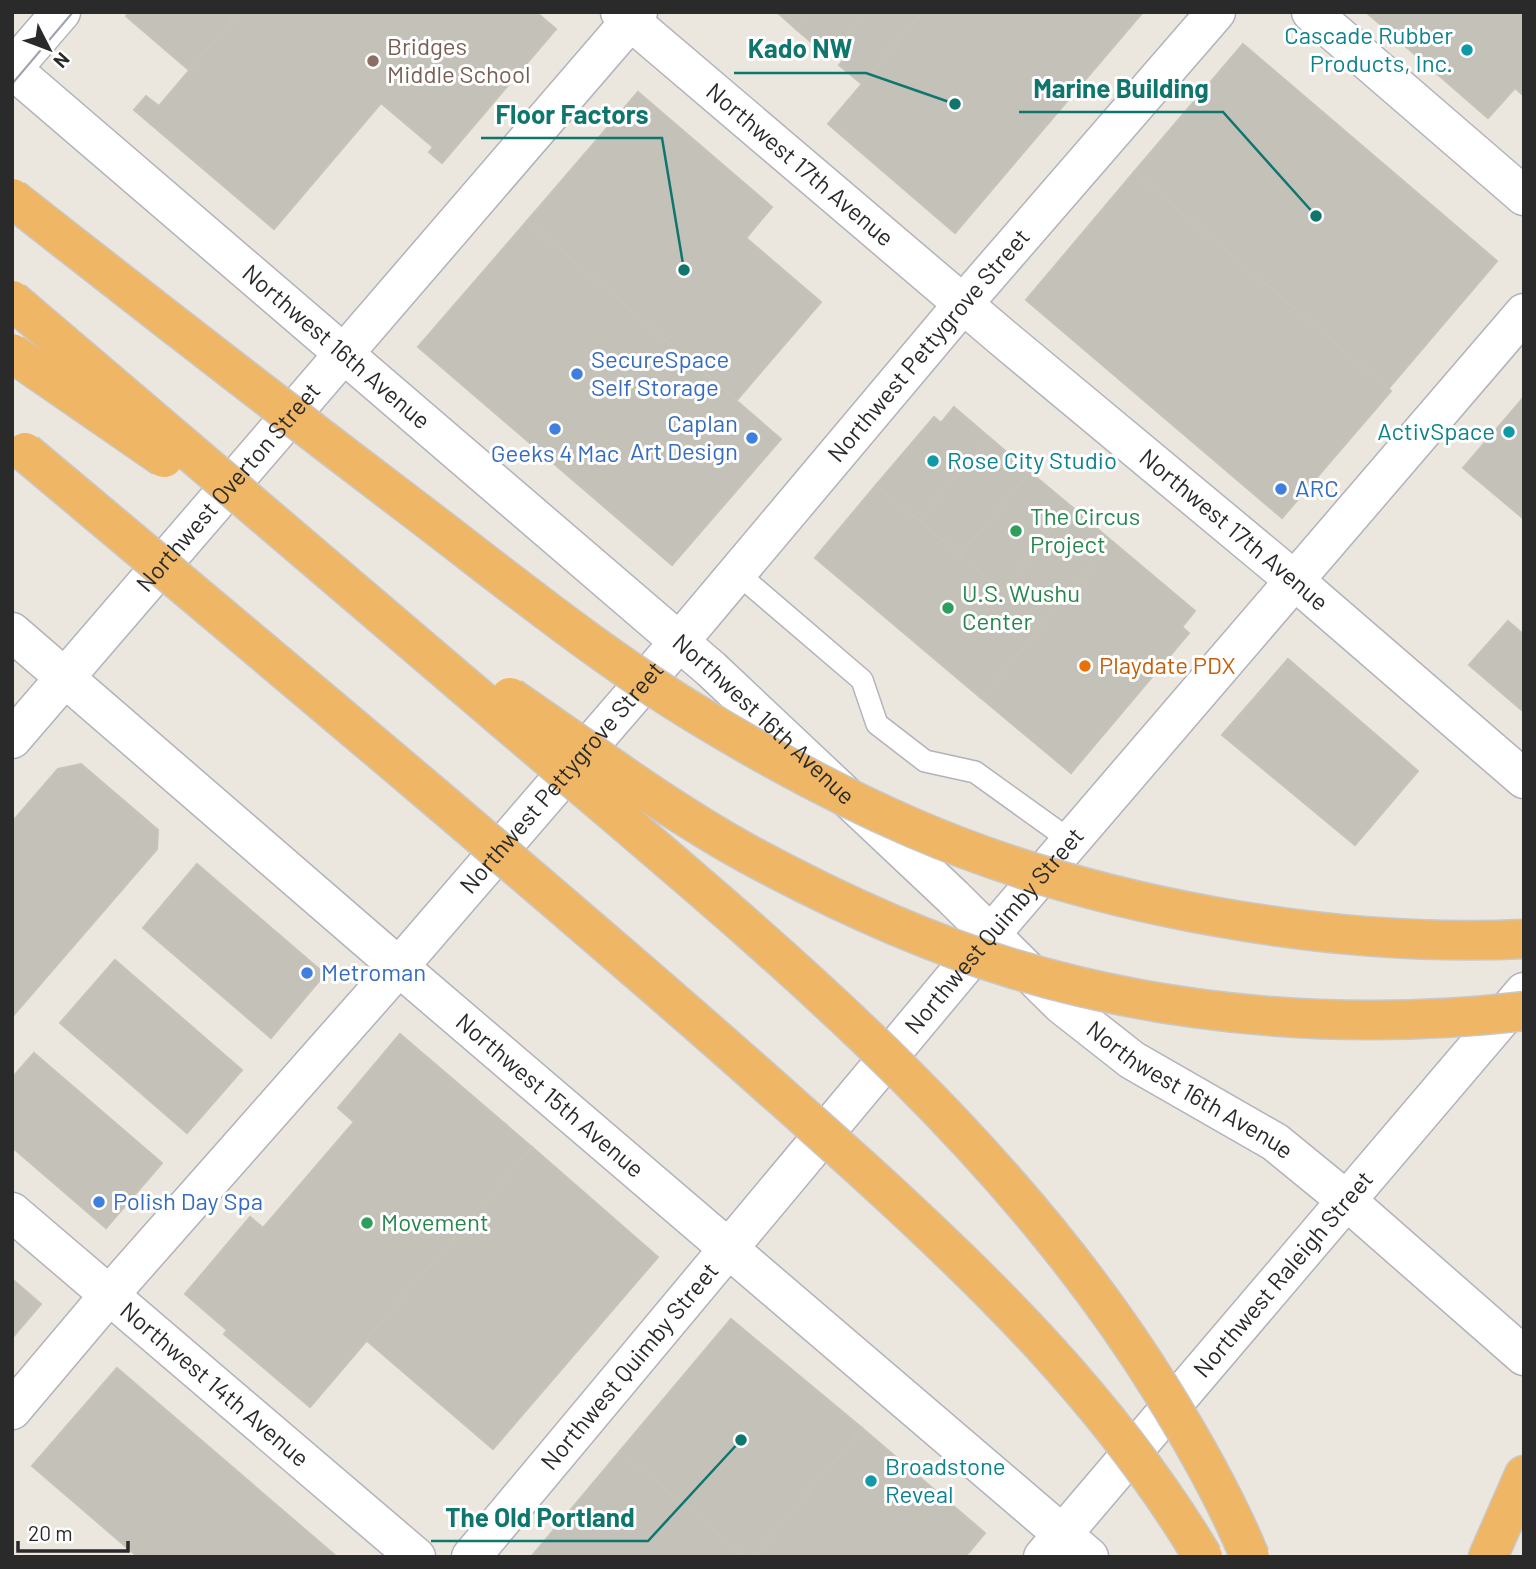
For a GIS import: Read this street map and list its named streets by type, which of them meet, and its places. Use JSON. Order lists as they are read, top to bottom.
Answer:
{
  "streets": {
    "street": [
      "Northwest 17th Avenue",
      "Northwest Pettygrove Street",
      "Northwest 16th Avenue",
      "Northwest Overton Street",
      "Northwest Quimby Street",
      "Northwest 15th Avenue",
      "Northwest Raleigh Street",
      "Northwest 14th Avenue"
    ]
  },
  "crossings": [
    ["Northwest 17th Avenue", "Northwest Pettygrove Street"],
    ["Northwest 17th Avenue", "Northwest Overton Street"],
    ["Northwest 17th Avenue", "Northwest Quimby Street"],
    ["Northwest Pettygrove Street", "Northwest 16th Avenue"],
    ["Northwest Pettygrove Street", "Northwest 15th Avenue"],
    ["Northwest Pettygrove Street", "Northwest 14th Avenue"],
    ["Northwest 16th Avenue", "Northwest Overton Street"],
    ["Northwest 16th Avenue", "Northwest Quimby Street"],
    ["Northwest 16th Avenue", "Northwest Raleigh Street"],
    ["Northwest Overton Street", "Northwest 15th Avenue"],
    ["Northwest Quimby Street", "Northwest 15th Avenue"],
    ["Northwest 15th Avenue", "Northwest Raleigh Street"]
  ],
  "places": [
    "Cascade Rubber Products, Inc.",
    "Bridges Middle School",
    "Kado NW",
    "Marine Building",
    "Floor Factors",
    "SecureSpace Self Storage",
    "Geeks 4 Mac",
    "ActivSpace",
    "Caplan Art Design",
    "Rose City Studio",
    "ARC",
    "The Circus Project",
    "U.S. Wushu Center",
    "Playdate PDX",
    "Metroman",
    "Polish Day Spa",
    "Movement",
    "The Old Portland",
    "Broadstone Reveal"
  ],
  "scale_bar": "20 m",
  "north": "bottom right"
}
